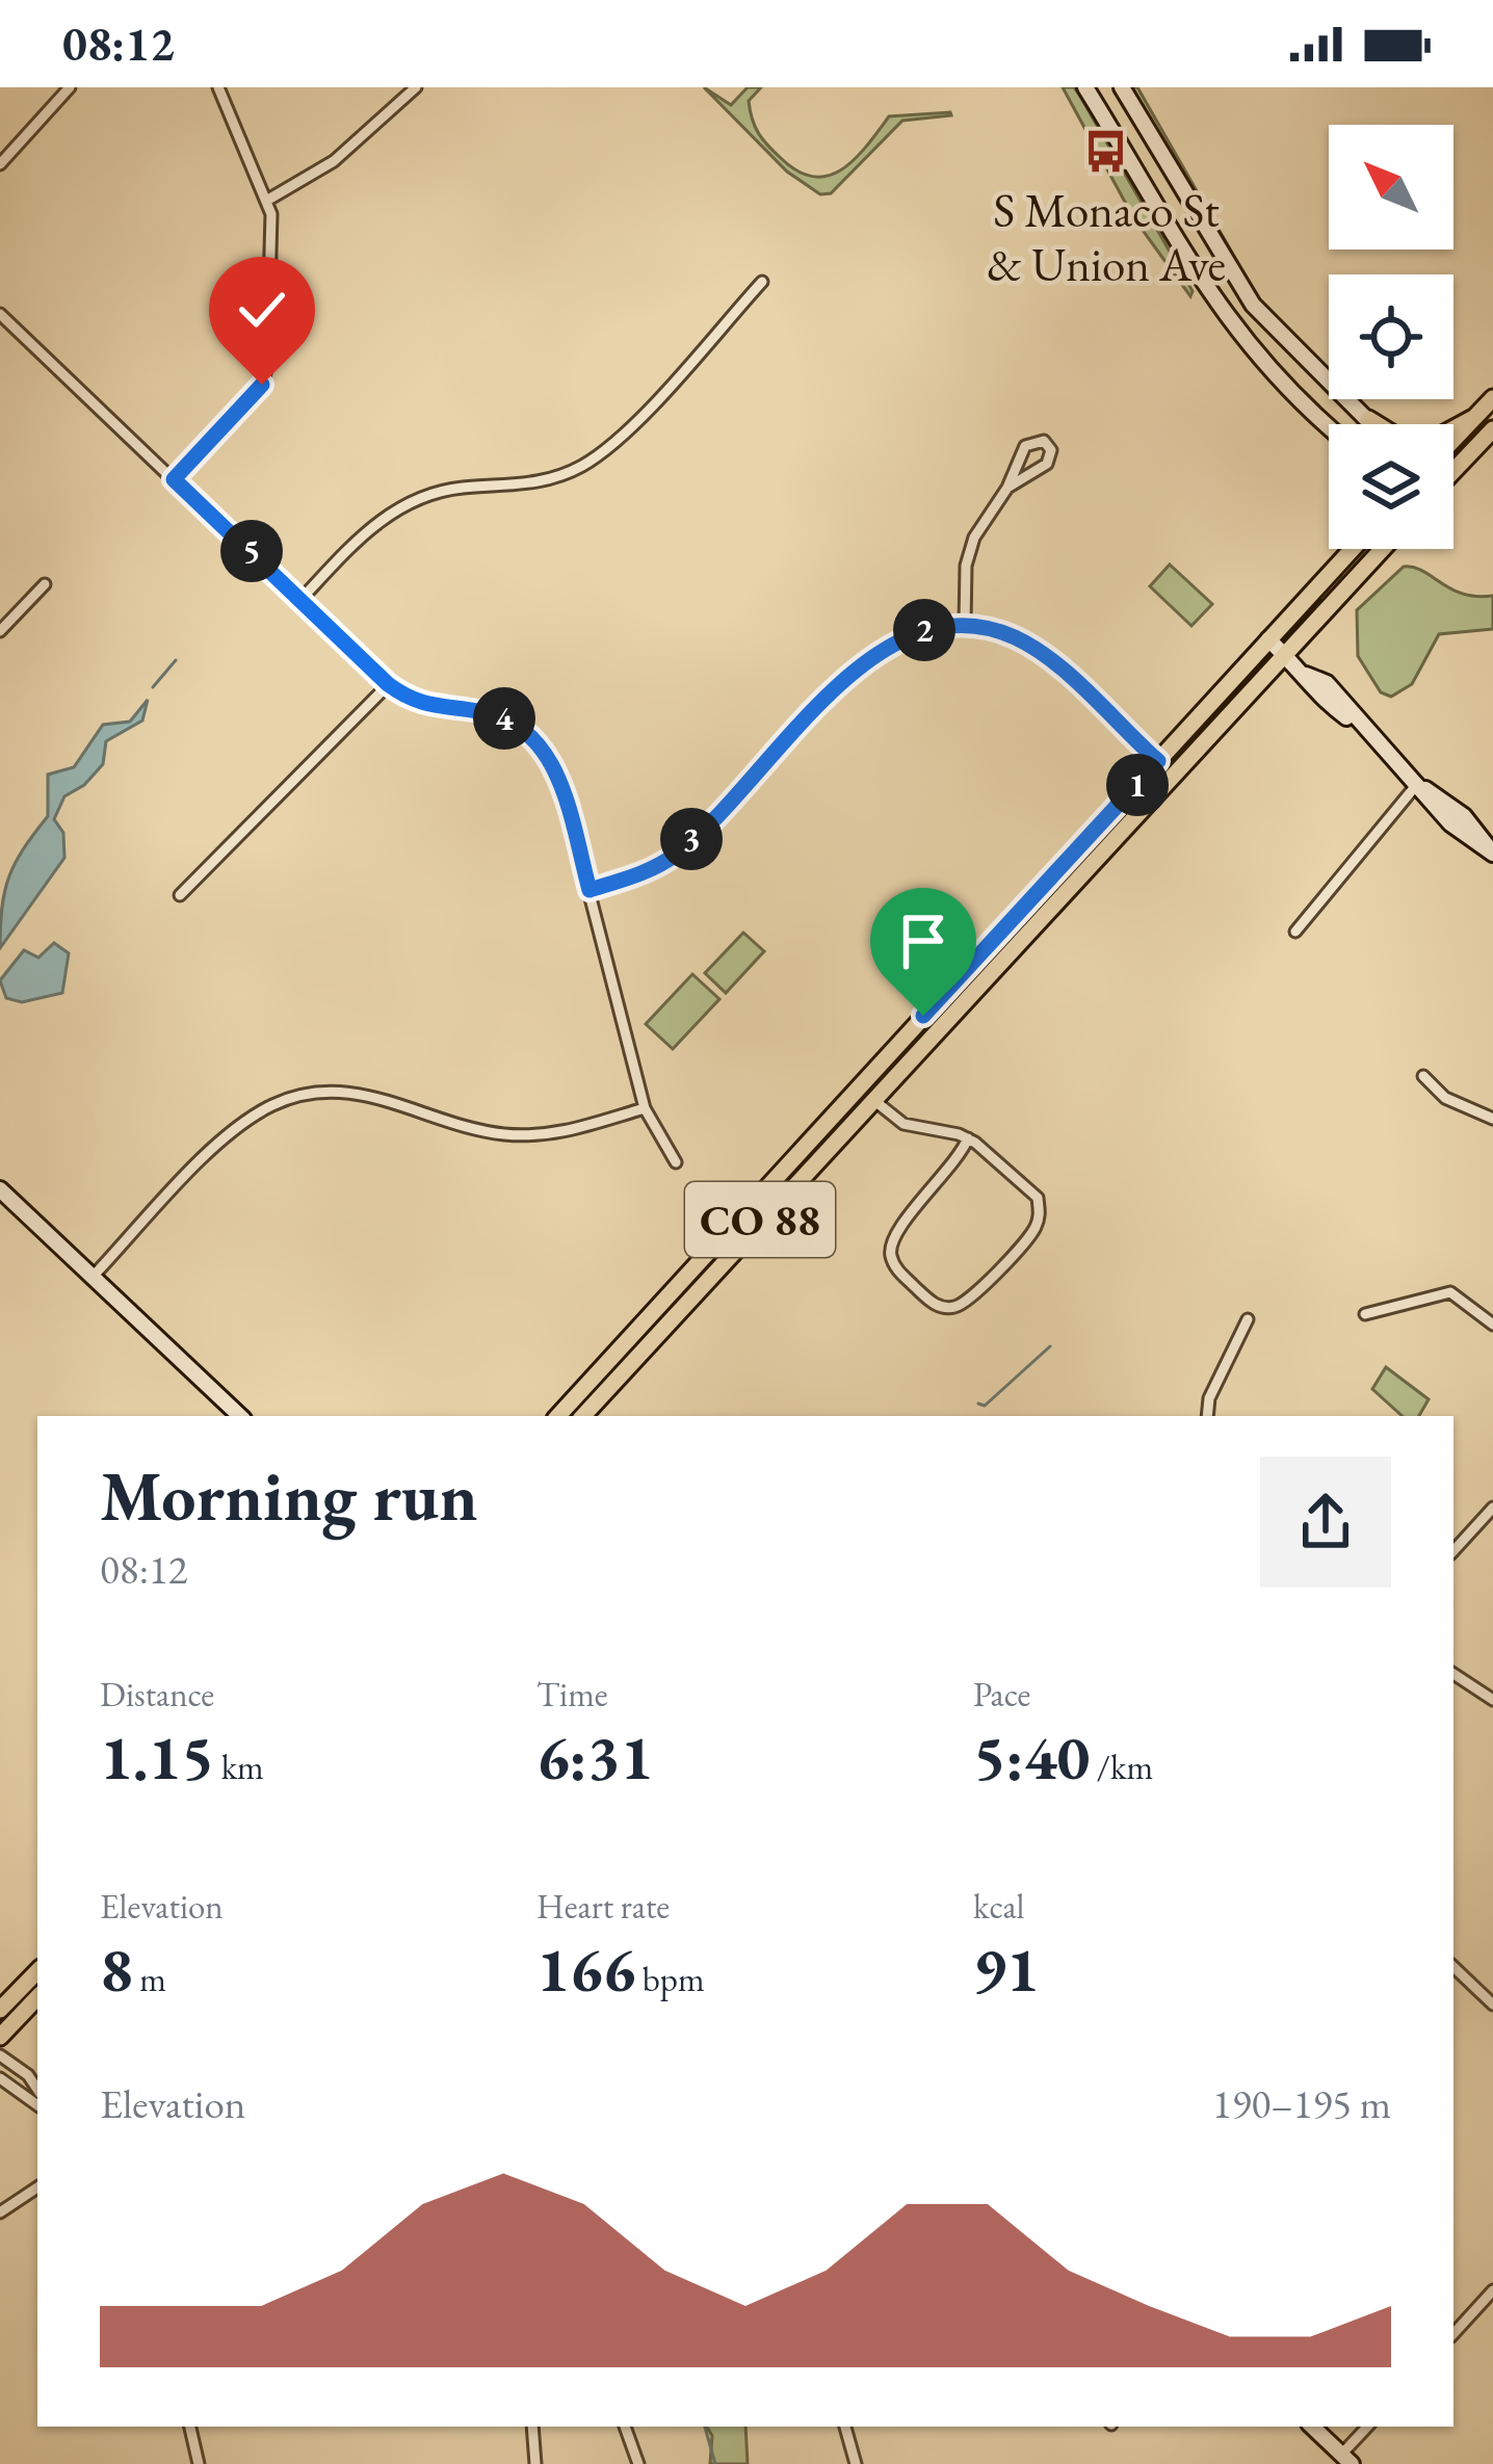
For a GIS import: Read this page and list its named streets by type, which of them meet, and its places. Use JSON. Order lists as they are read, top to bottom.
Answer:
{
  "streets": {
    "main road": ["CO 88"]
  },
  "places": {
    "bus stop": ["S Monaco St & Union Ave"]
  },
  "north": "top left",
  "page": {
    "status": "08:12",
    "pins": [
      "5",
      "2",
      "4",
      "1",
      "3"
    ],
    "heading": ["Morning run", "08:12"],
    "stats": [
      ["Distance", "1.15 km"],
      ["Time", "6:31"],
      ["Pace", "5:40 /km"],
      ["Elevation", "8 m"],
      ["Heart rate", "166 bpm"],
      ["kcal", "91"]
    ],
    "chart": ["Elevation", "190–195 m"]
  }
}
